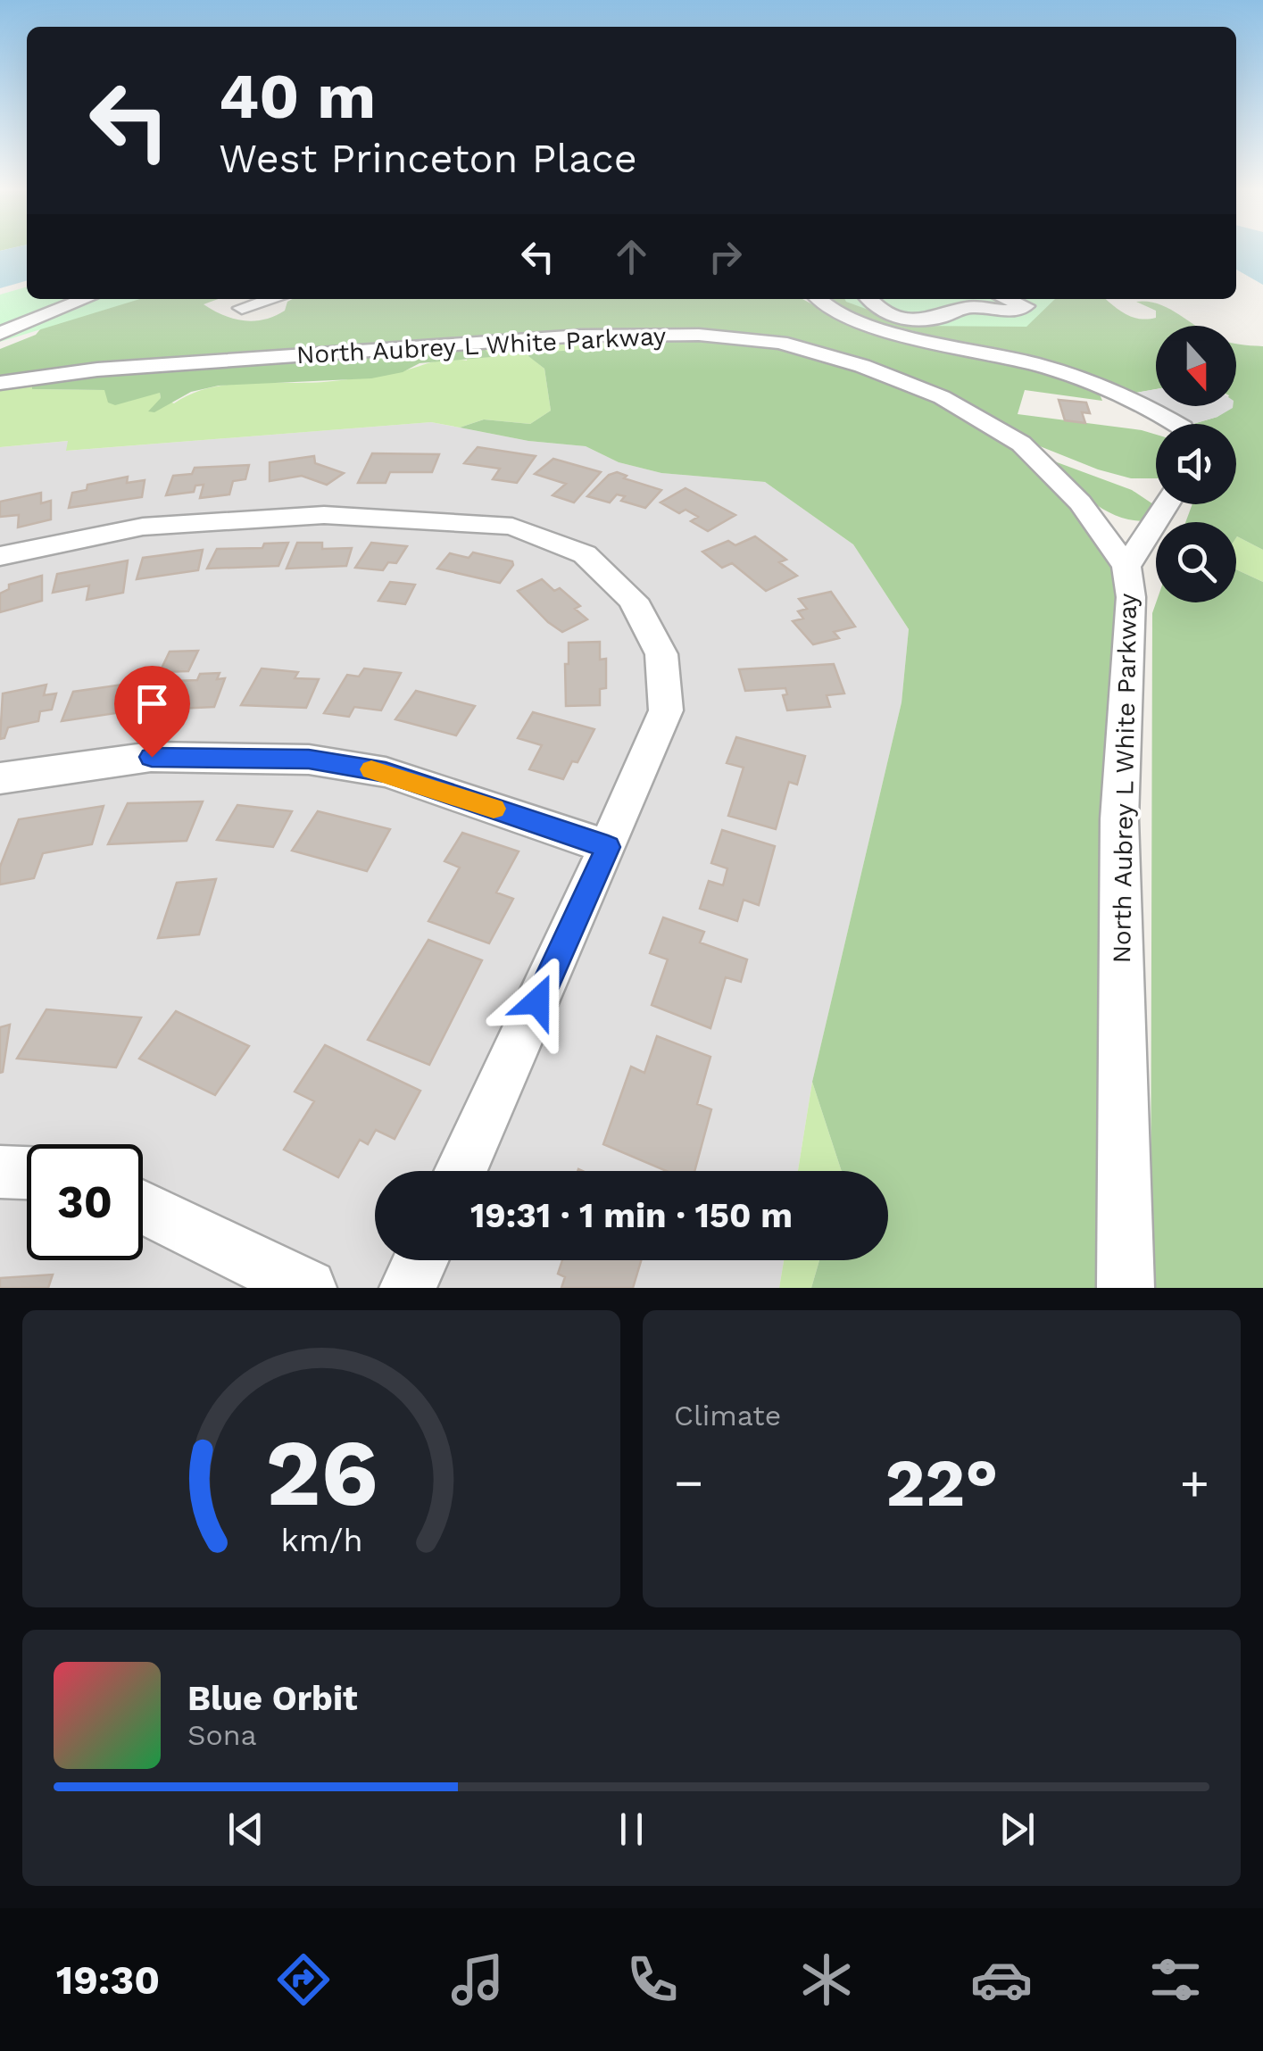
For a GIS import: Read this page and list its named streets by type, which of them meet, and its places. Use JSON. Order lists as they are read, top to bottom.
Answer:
{
  "streets": {
    "street": ["North Aubrey L White Parkway"]
  },
  "north": "bottom",
  "page": {
    "turn": ["40 m", "West Princeton Place"],
    "limit": "30",
    "trip": "19:31 · 1 min · 150 m",
    "tile": "Climate",
    "heat": ["−", "22°", "+"],
    "song": ["Blue Orbit", "Sona"],
    "tabs": "19:30",
    "gauge": ["26", "km/h"]
  }
}
